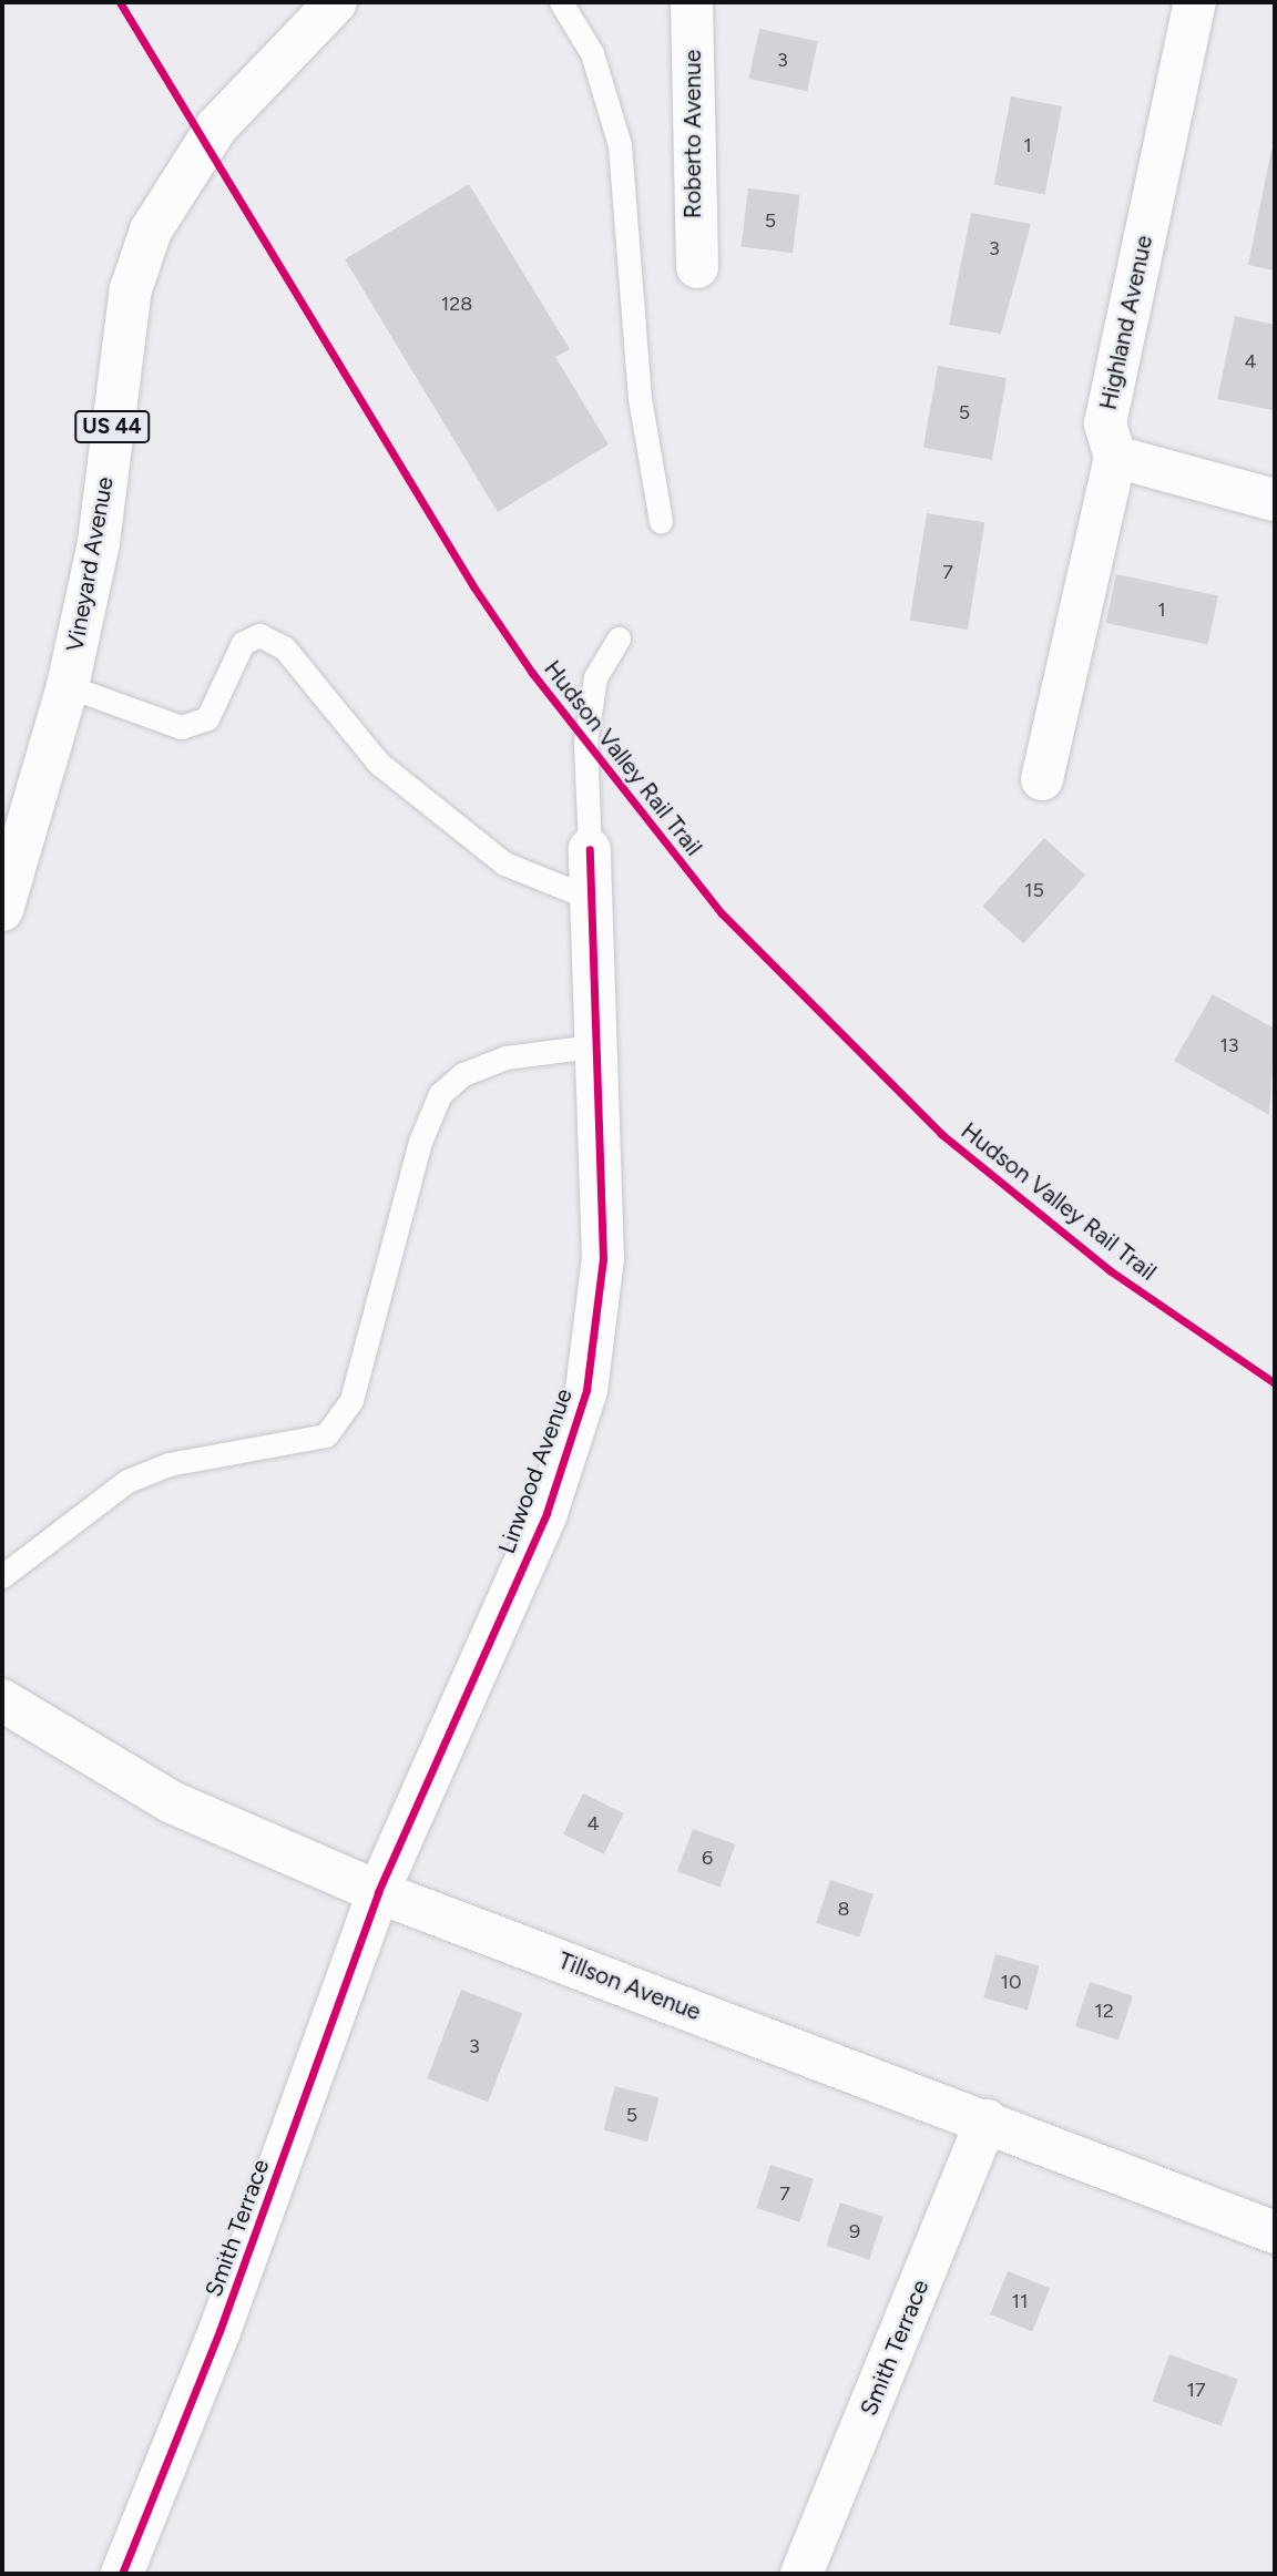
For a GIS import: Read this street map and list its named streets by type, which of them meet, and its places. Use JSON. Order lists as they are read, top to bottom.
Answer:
{
  "streets": {
    "street": [
      "Roberto Avenue",
      "Highland Avenue",
      "US 44",
      "Vineyard Avenue",
      "Linwood Avenue",
      "Tillson Avenue",
      "Smith Terrace"
    ],
    "cycle path": ["Hudson Valley Rail Trail"]
  },
  "crossings": [
    ["Linwood Avenue", "Tillson Avenue"],
    ["Linwood Avenue", "Smith Terrace"],
    ["Tillson Avenue", "Smith Terrace"]
  ],
  "house_numbers": [
    "3",
    "1",
    "5",
    "3",
    "128",
    "4",
    "5",
    "7",
    "1",
    "15",
    "13",
    "4",
    "6",
    "8",
    "10",
    "12",
    "3",
    "5",
    "7",
    "9",
    "11",
    "17"
  ]
}
